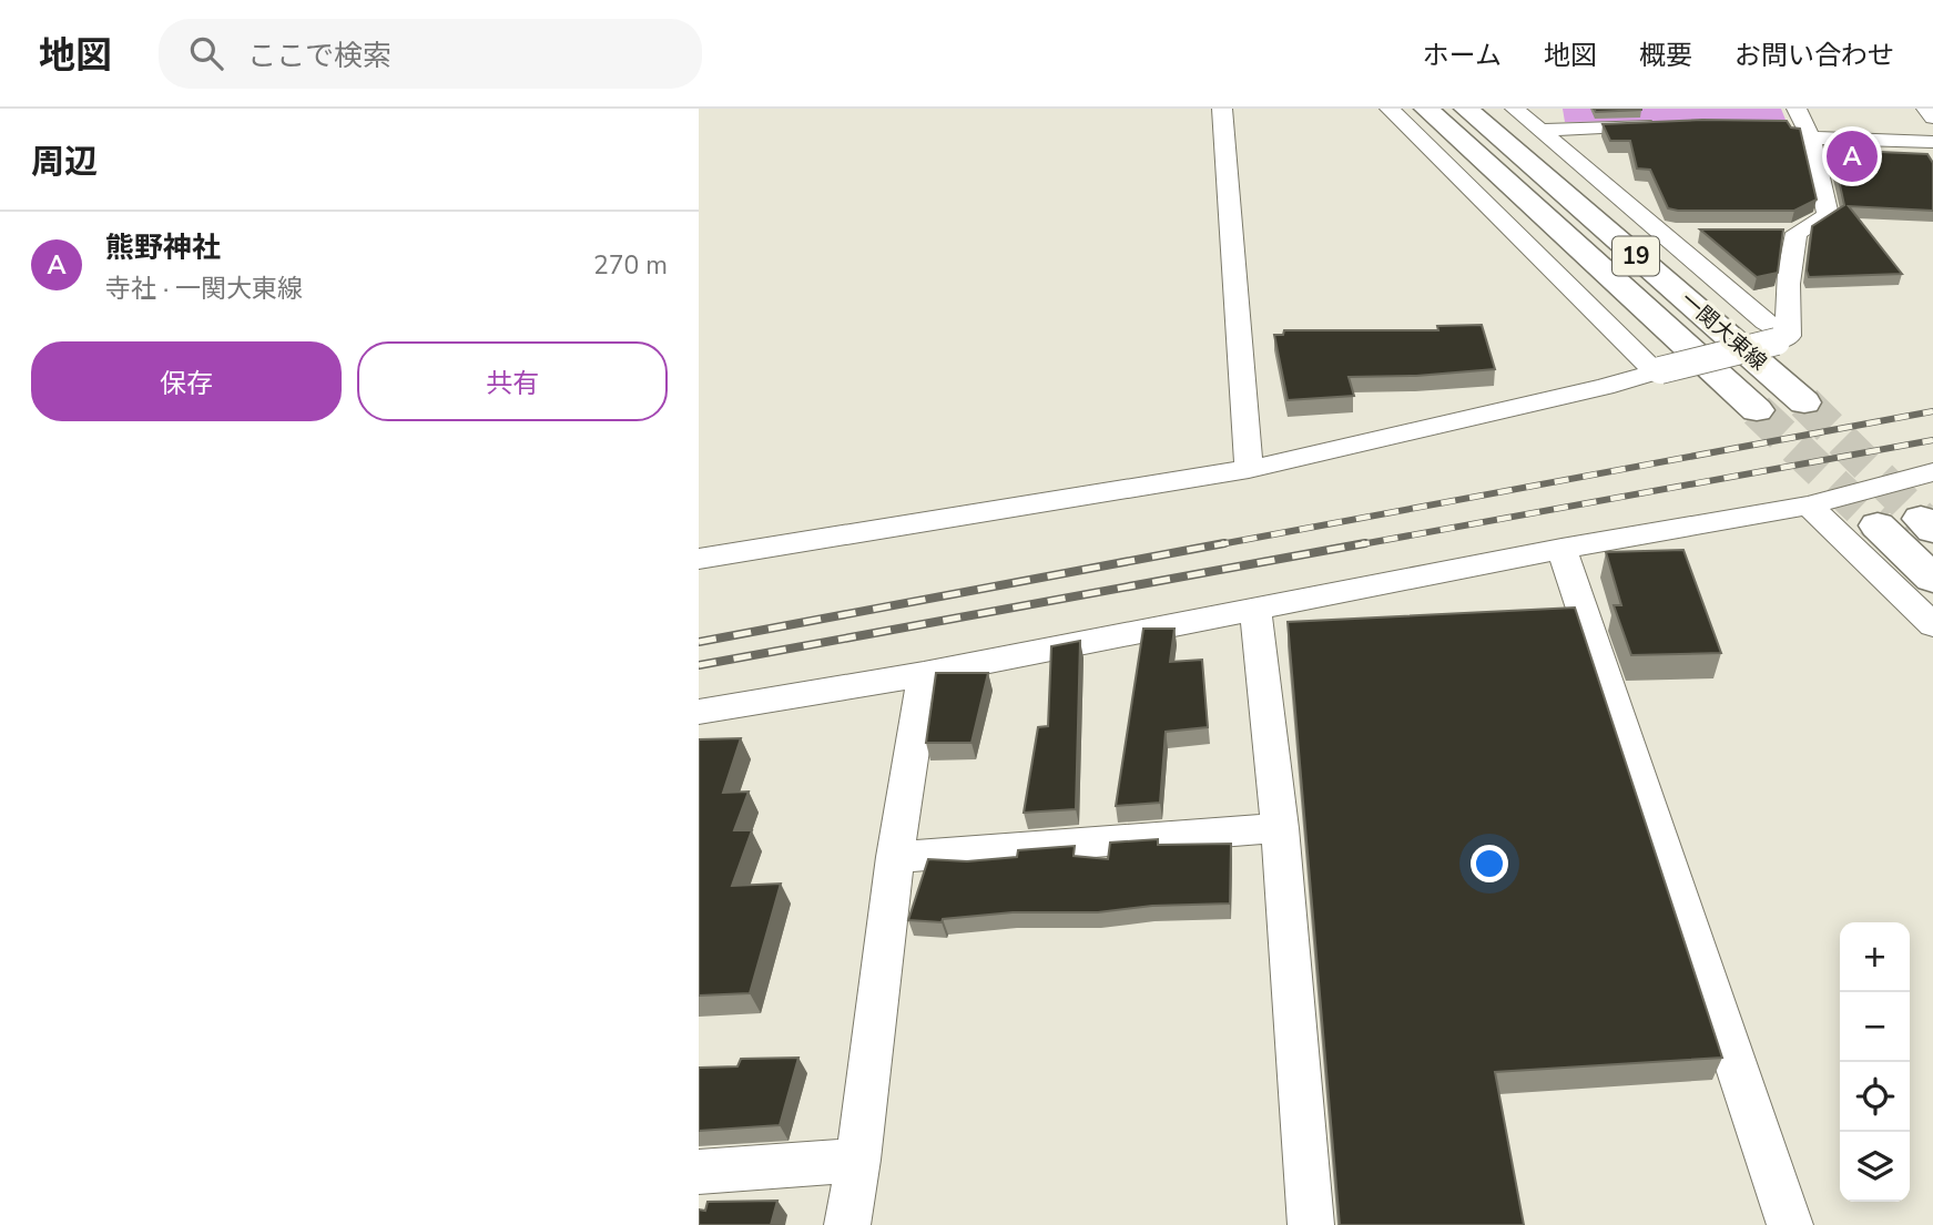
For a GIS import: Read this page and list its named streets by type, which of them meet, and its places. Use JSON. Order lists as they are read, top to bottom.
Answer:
{
  "streets": {
    "main road": ["19", "一関大東線"]
  },
  "page": {
    "header": "地図",
    "search": "ここで検索",
    "nav": [
      "ホーム",
      "地図",
      "概要",
      "お問い合わせ"
    ],
    "heading": "周辺",
    "pins": "A",
    "list": [
      {
        "mark": "A",
        "name": "熊野神社",
        "note": "寺社 · 一関大東線",
        "value": "270 m"
      }
    ],
    "buttons": ["保存", "共有"],
    "map_buttons": ["+", "−"]
  }
}
